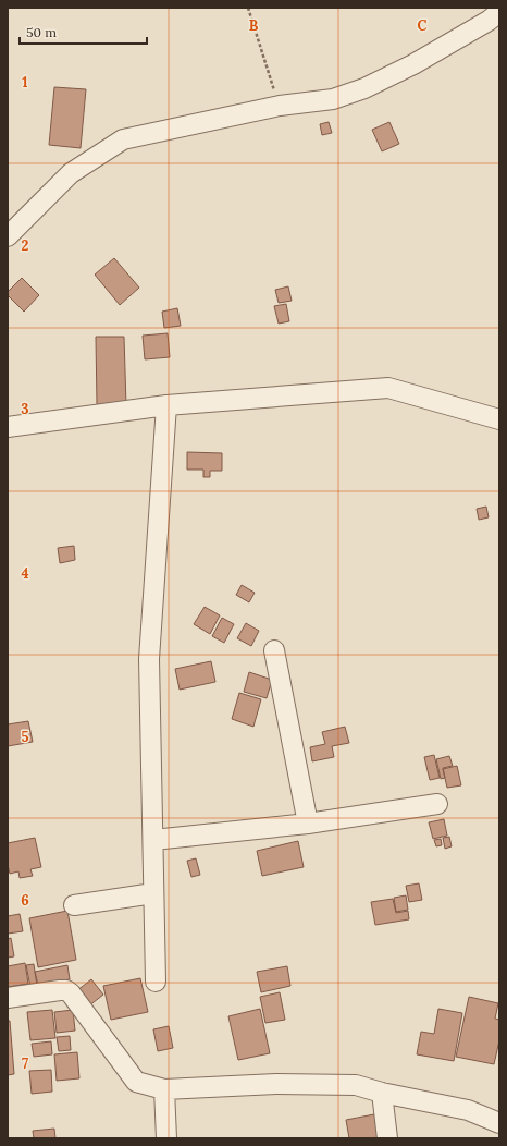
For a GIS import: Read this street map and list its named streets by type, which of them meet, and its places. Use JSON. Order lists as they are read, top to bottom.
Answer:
{
  "scale_bar": "50 m",
  "grid": {
    "columns": ["B", "C"],
    "rows": [
      "1",
      "2",
      "3",
      "4",
      "5",
      "6",
      "7"
    ]
  }
}
